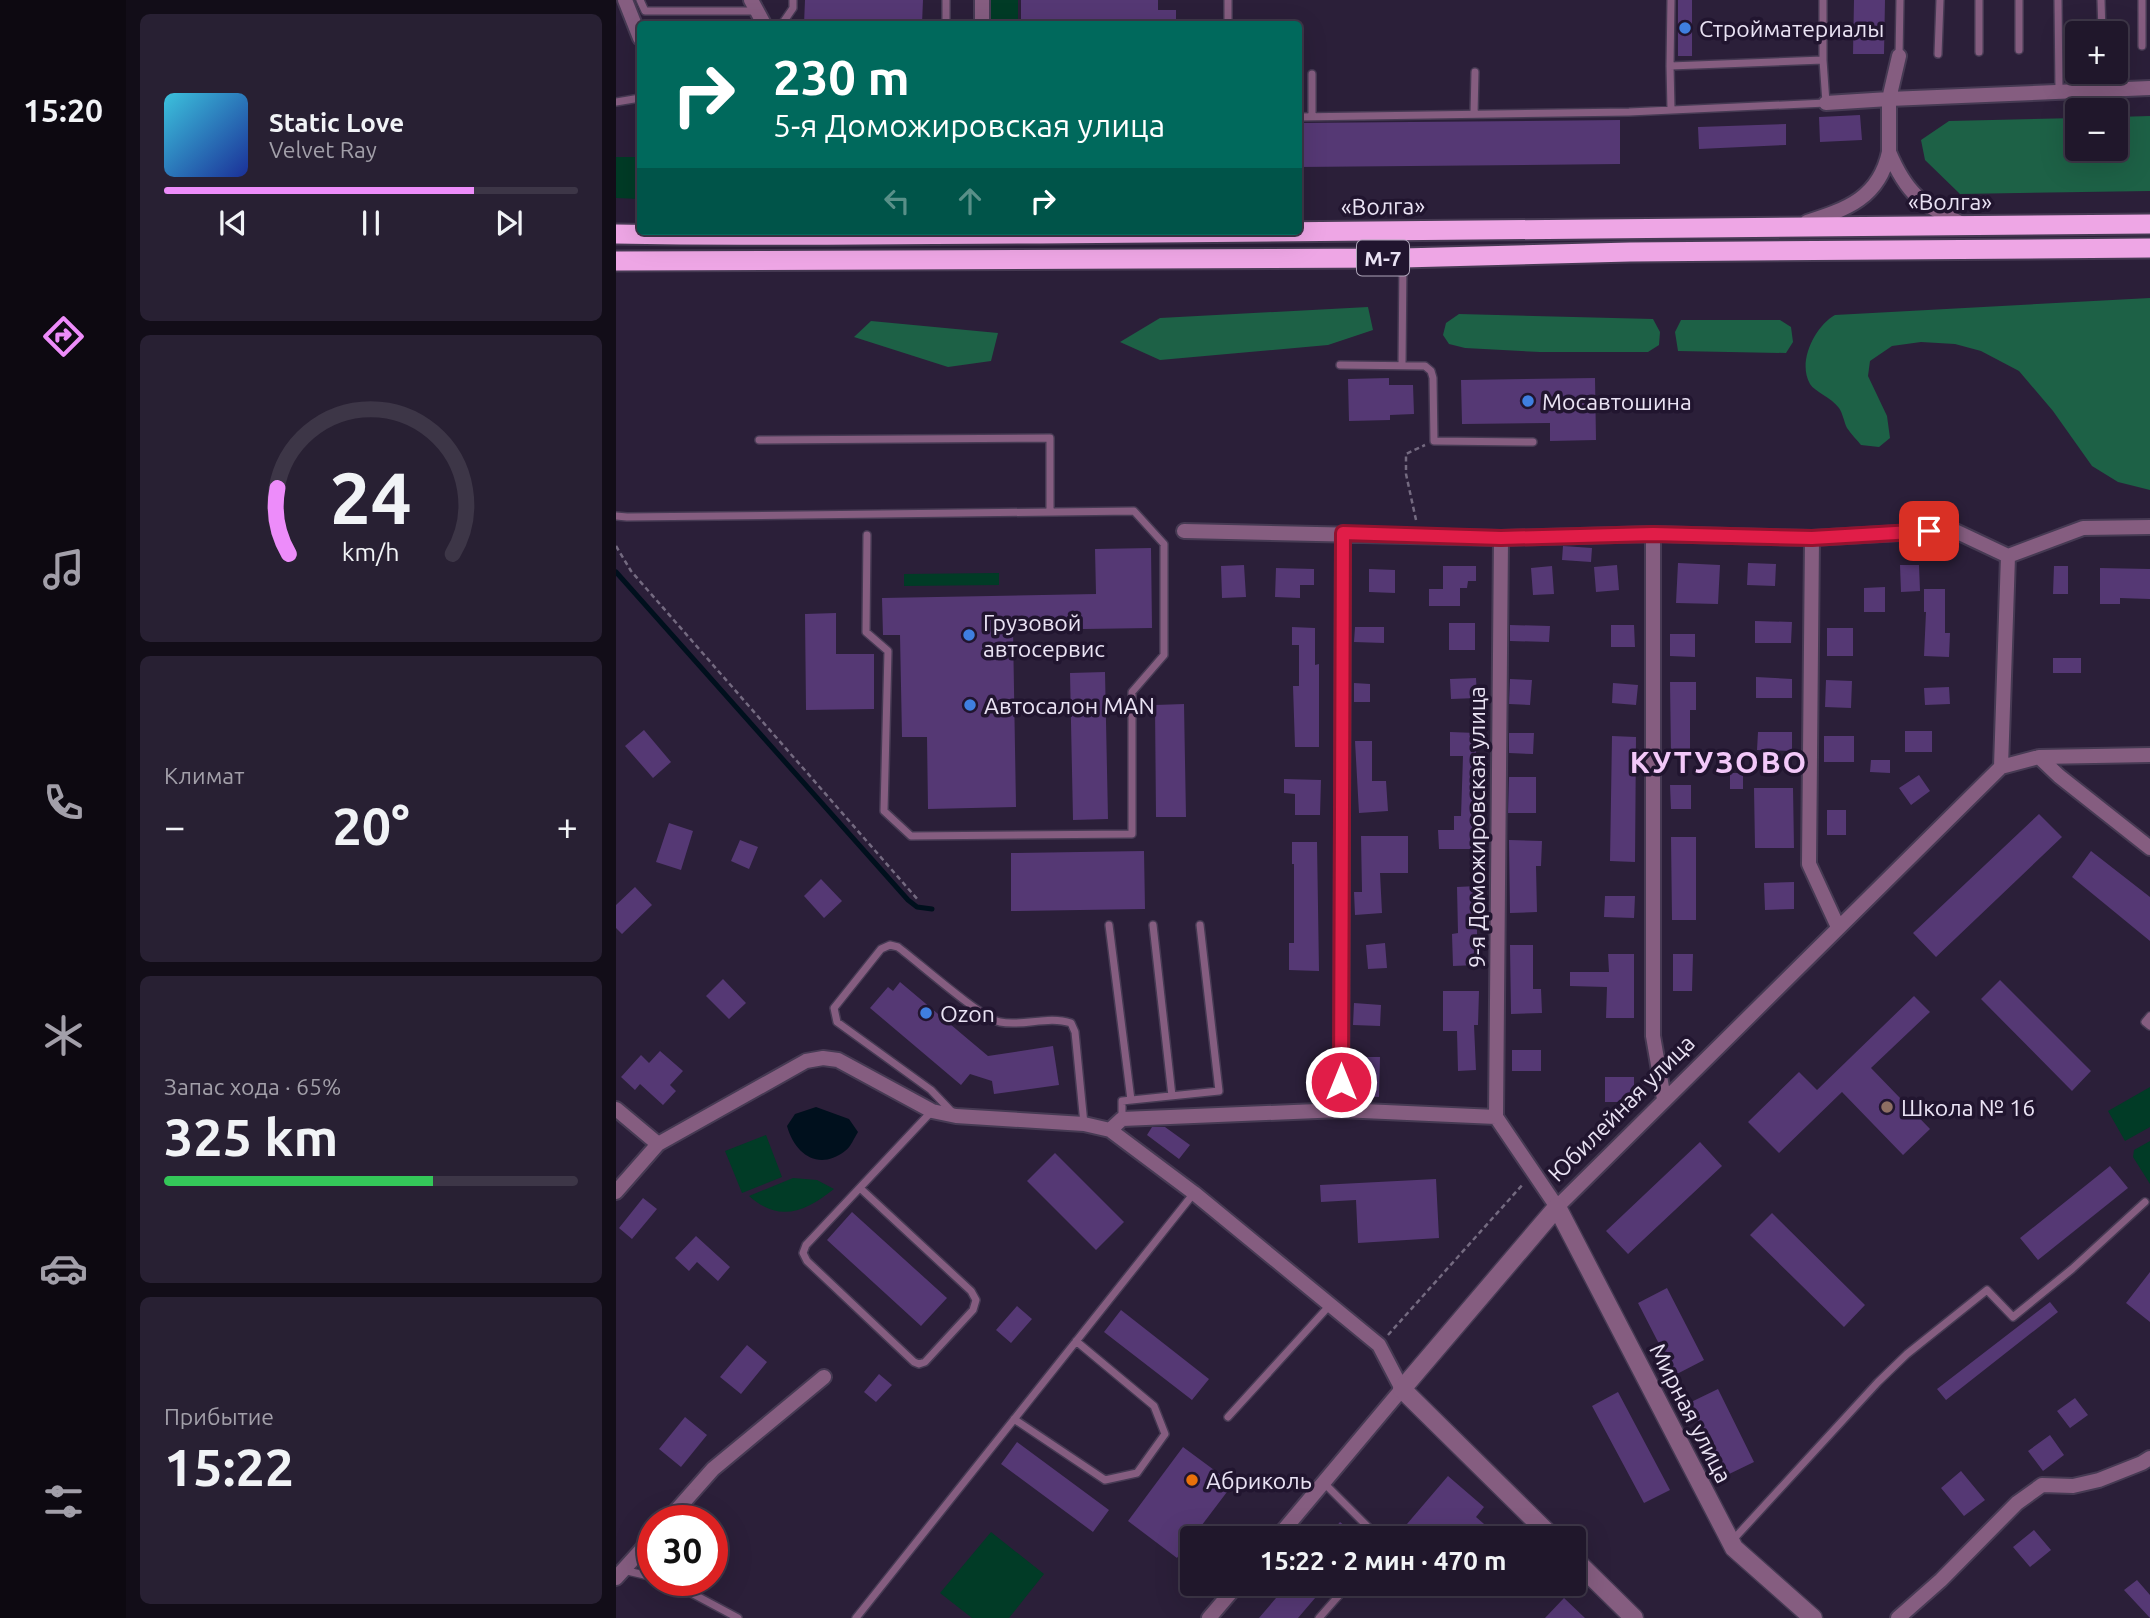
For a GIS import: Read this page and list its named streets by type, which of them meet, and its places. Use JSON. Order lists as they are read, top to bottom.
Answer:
{
  "streets": {
    "highway": ["«Волга»", "М-7"],
    "street": ["9-я Доможировская улица", "Юбилейная улица", "Мирная улица"]
  },
  "crossings": [
    ["Юбилейная улица", "Мирная улица"]
  ],
  "districts": ["КУТУЗОВО"],
  "places": [
    "Стройматериалы",
    "Мосавтошина",
    "Грузовой автосервис",
    "Автосалон MAN",
    "Ozon",
    "Школа № 16",
    "Абриколь"
  ],
  "page": {
    "tabs": "15:20",
    "map_buttons": ["+", "−"],
    "turn": ["230 m", "5-я Доможировская улица"],
    "song": ["Static Love", "Velvet Ray"],
    "tile": [
      "Климат",
      ["Запас хода · 65%", "325 km"],
      ["Прибытие", "15:22"]
    ],
    "heat": ["−", "20°", "+"],
    "limit": "30",
    "trip": "15:22 · 2 мин · 470 m",
    "gauge": ["24", "km/h"]
  }
}
